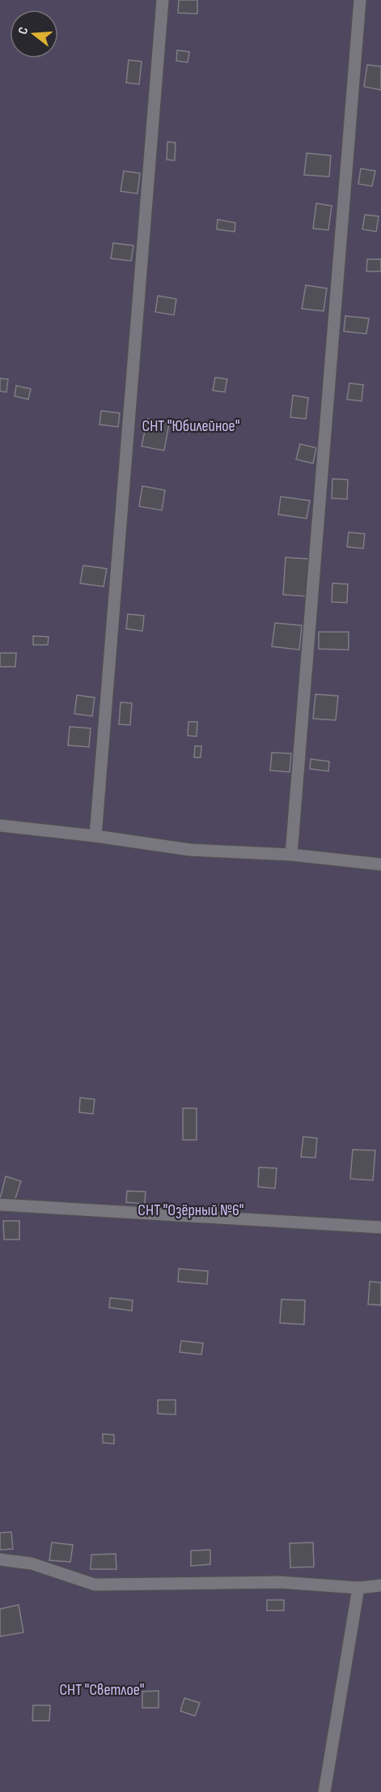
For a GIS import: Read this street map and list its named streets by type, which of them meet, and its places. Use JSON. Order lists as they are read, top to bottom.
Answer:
{
  "parks": ["СНТ \"Юбилейное\"", "СНТ \"Озёрный №6\"", "СНТ \"Светлое\""],
  "north": "left"
}
